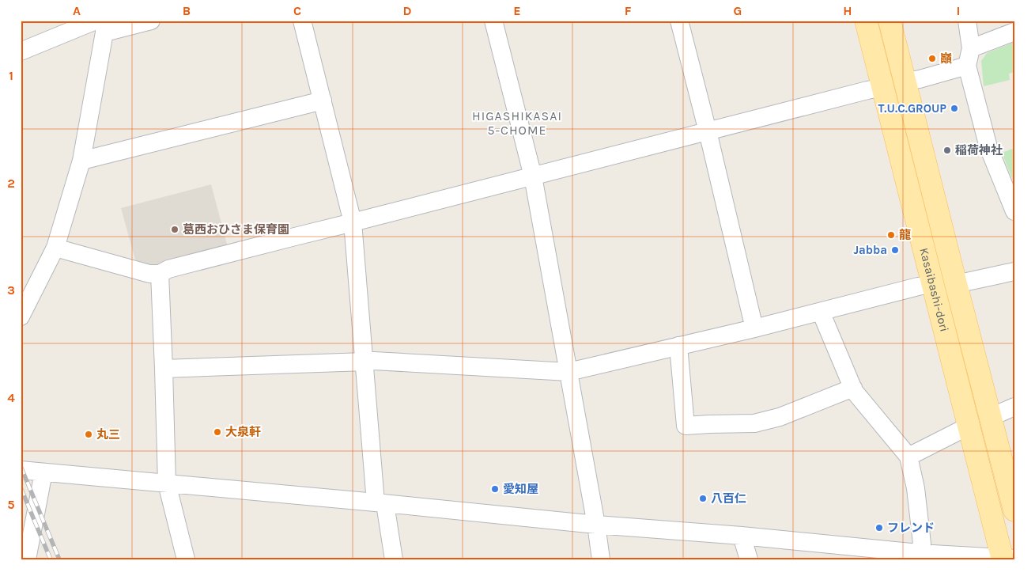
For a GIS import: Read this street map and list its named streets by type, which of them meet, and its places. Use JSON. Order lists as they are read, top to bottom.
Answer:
{
  "streets": {
    "main road": ["Kasaibashi-dori"]
  },
  "districts": ["HIGASHIKASAI 5-CHOME"],
  "places": [
    "巓",
    "T.U.C.GROUP",
    "稲荷神社",
    "葛西おひさま保育園",
    "龍",
    "Jabba",
    "大泉軒",
    "丸三",
    "愛知屋",
    "八百仁",
    "フレンド"
  ],
  "grid": {
    "columns": [
      "A",
      "B",
      "C",
      "D",
      "E",
      "F",
      "G",
      "H",
      "I"
    ],
    "rows": [
      "1",
      "2",
      "3",
      "4",
      "5"
    ]
  }
}
